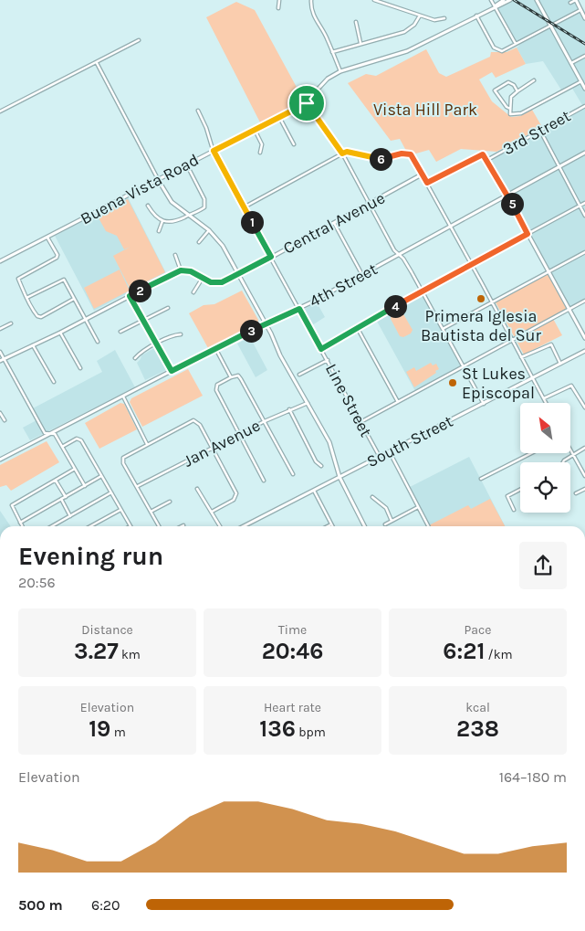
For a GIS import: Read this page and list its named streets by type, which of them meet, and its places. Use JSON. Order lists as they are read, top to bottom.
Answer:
{
  "streets": {
    "street": [
      "3rd Street",
      "Buena Vista Road",
      "Central Avenue",
      "4th Street",
      "Line Street",
      "South Street",
      "Jan Avenue"
    ]
  },
  "crossings": [
    ["Buena Vista Road", "Line Street"],
    ["Central Avenue", "Line Street"],
    ["4th Street", "Line Street"],
    ["Line Street", "South Street"]
  ],
  "parks": ["Vista Hill Park"],
  "places": ["Primera Iglesia Bautista del Sur", "St Lukes Episcopal"],
  "north": "top left",
  "page": {
    "pins": [
      "6",
      "5",
      "1",
      "2",
      "4",
      "3"
    ],
    "heading": ["Evening run", "20:56"],
    "stats": [
      ["Distance", "3.27 km"],
      ["Time", "20:46"],
      ["Pace", "6:21 /km"],
      ["Elevation", "19 m"],
      ["Heart rate", "136 bpm"],
      ["kcal", "238"]
    ],
    "chart": ["Elevation", "164–180 m"],
    "list": [
      {
        "name": "500 m",
        "note": "6:20"
      }
    ]
  }
}
